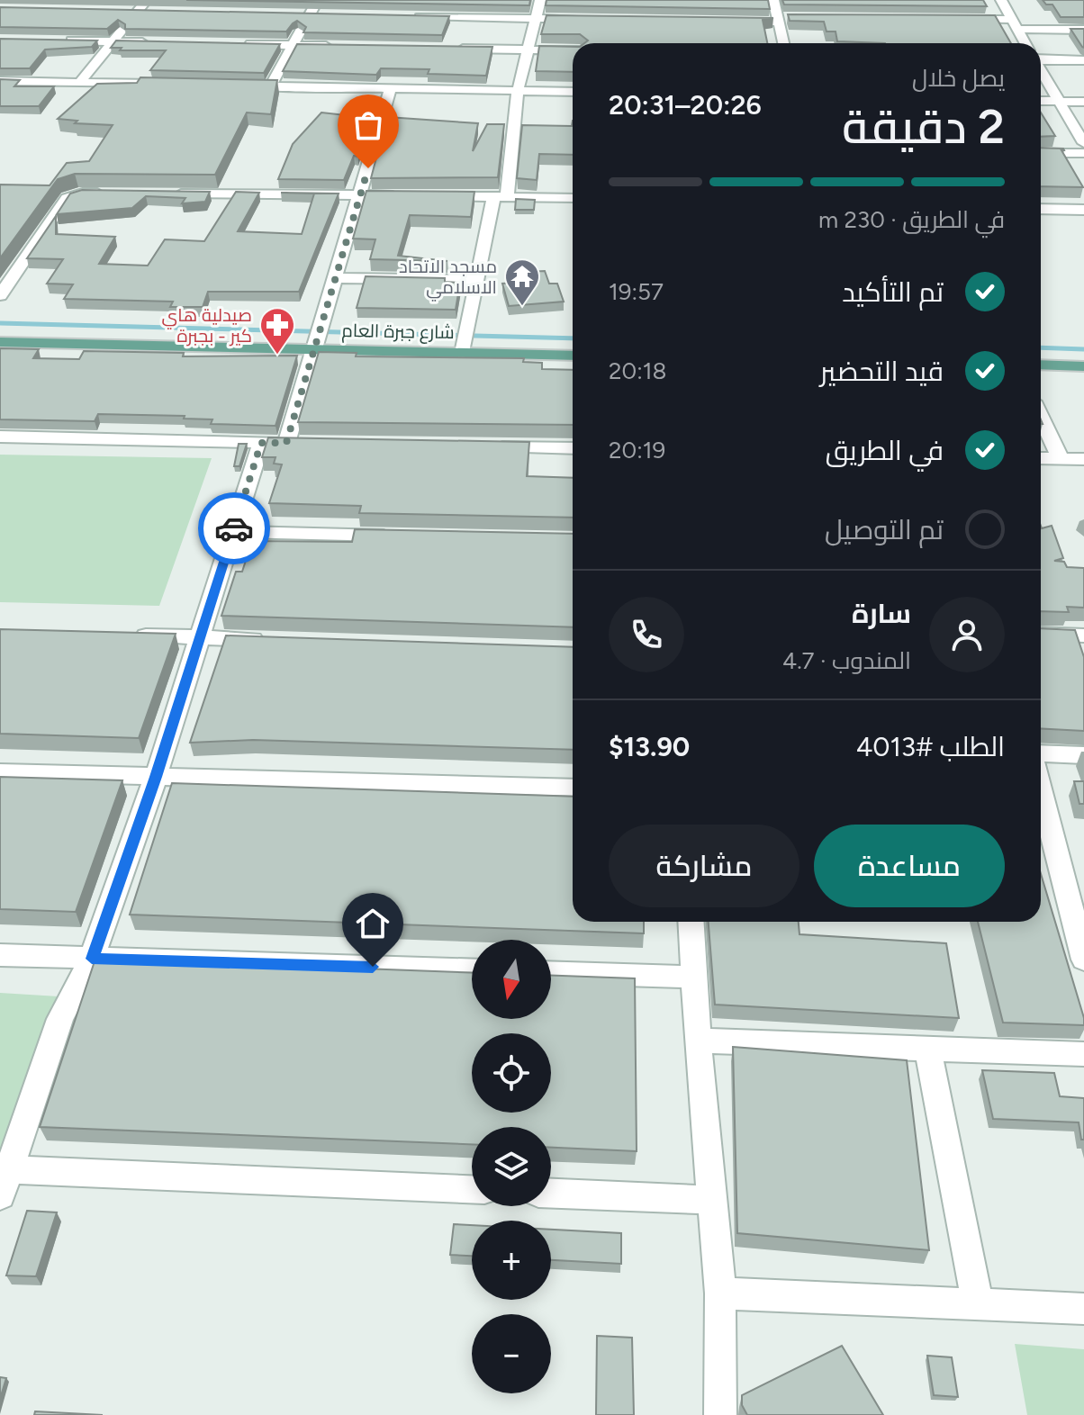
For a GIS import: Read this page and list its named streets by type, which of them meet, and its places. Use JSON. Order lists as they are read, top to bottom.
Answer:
{
  "streets": {
    "main road": ["شارع جبرة العام"]
  },
  "places": {
    "temple": ["مسجد الاتحاد الاسلامي"],
    "pharmacy": ["صيدلية هاي كير - بجبرة"]
  },
  "north": "bottom",
  "page": {
    "heading": ["2 دقيقة", "يصل خلال", "20:26–20:31"],
    "panel": [
      "سارة",
      "المندوب · 4.7",
      "الطلب #4013",
      "$13.90"
    ],
    "bar": "في الطريق · 230 m",
    "list": [
      ["تم التأكيد", "19:57"],
      ["قيد التحضير", "20:18"],
      ["في الطريق", "20:19"],
      "تم التوصيل"
    ],
    "buttons": ["مساعدة", "مشاركة"],
    "map_buttons": ["+", "−"]
  }
}
